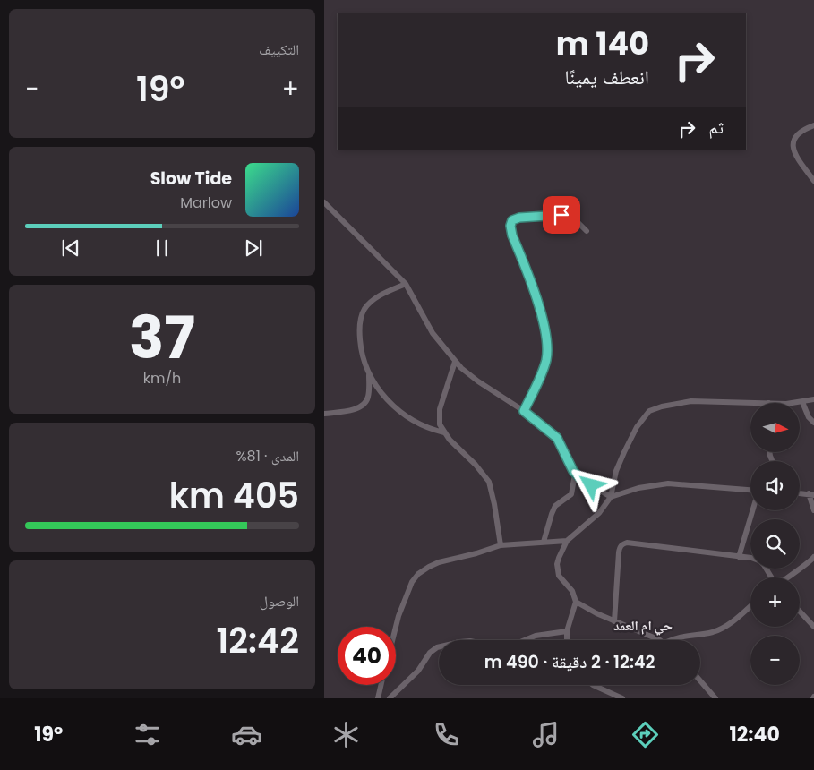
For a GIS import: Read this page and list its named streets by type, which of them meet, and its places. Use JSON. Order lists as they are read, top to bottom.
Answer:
{
  "districts": ["حي ام العمد"],
  "north": "right",
  "page": {
    "tile": [
      "التكييف",
      ["37", "km/h"],
      ["المدى · 81%", "405 km"],
      ["الوصول", "12:42"]
    ],
    "turn": ["140 m", "انعطف يمينًا"],
    "heat": ["−", "19°", "+"],
    "then": "ثم",
    "song": ["Slow Tide", "Marlow"],
    "map_buttons": ["+", "−"],
    "limit": "40",
    "trip": "12:42 · 2 دقيقة · 490 m",
    "tabs": ["12:40", "19°"]
  }
}
